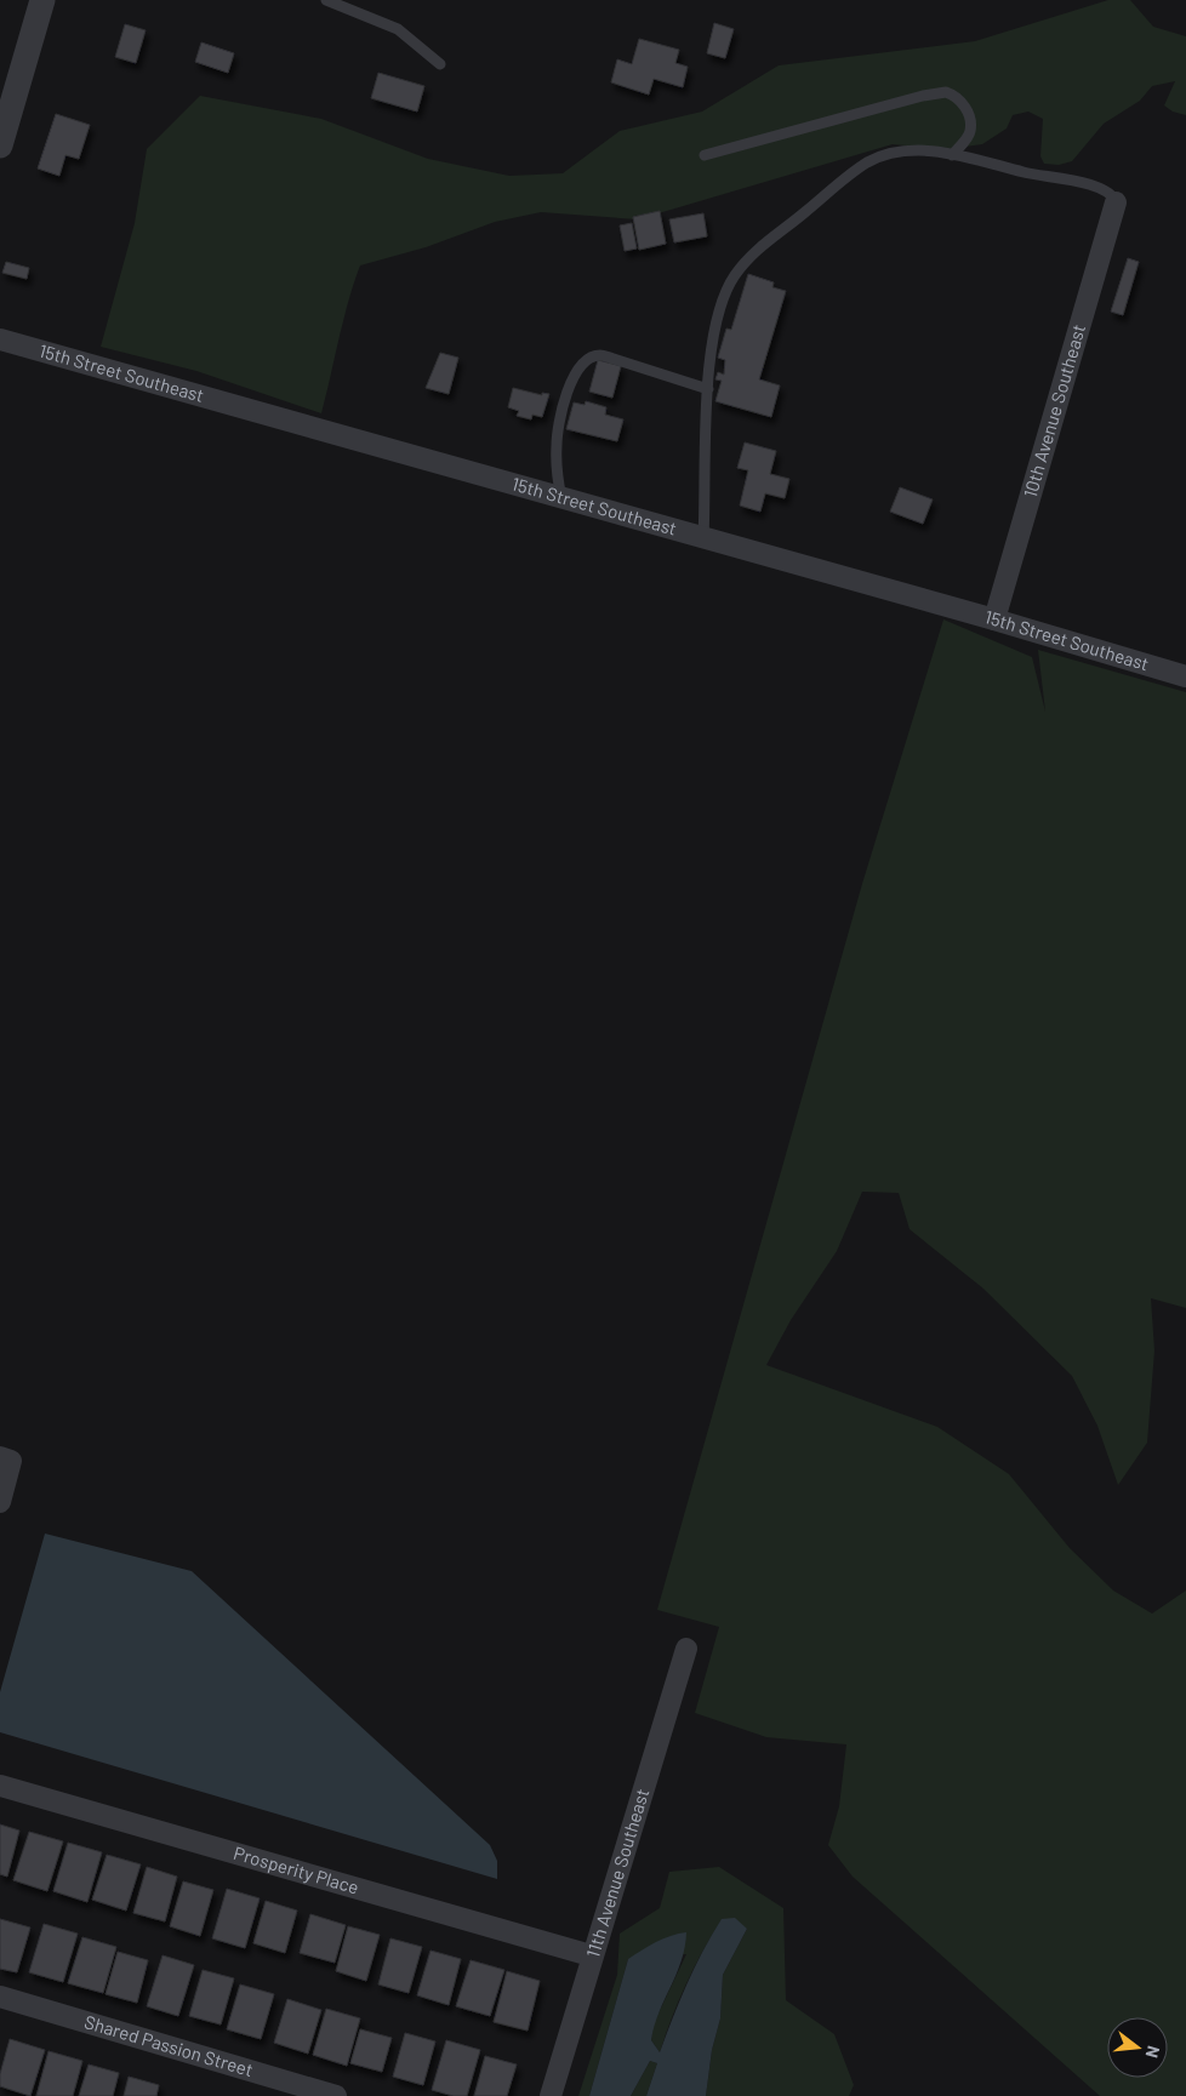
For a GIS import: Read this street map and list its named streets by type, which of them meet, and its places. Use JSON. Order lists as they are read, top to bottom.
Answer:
{
  "streets": {
    "street": [
      "15th Street Southeast",
      "10th Avenue Southeast",
      "Prosperity Place",
      "11th Avenue Southeast",
      "Shared Passion Street"
    ]
  },
  "crossings": [
    ["15th Street Southeast", "10th Avenue Southeast"],
    ["Prosperity Place", "11th Avenue Southeast"]
  ],
  "north": "right"
}
